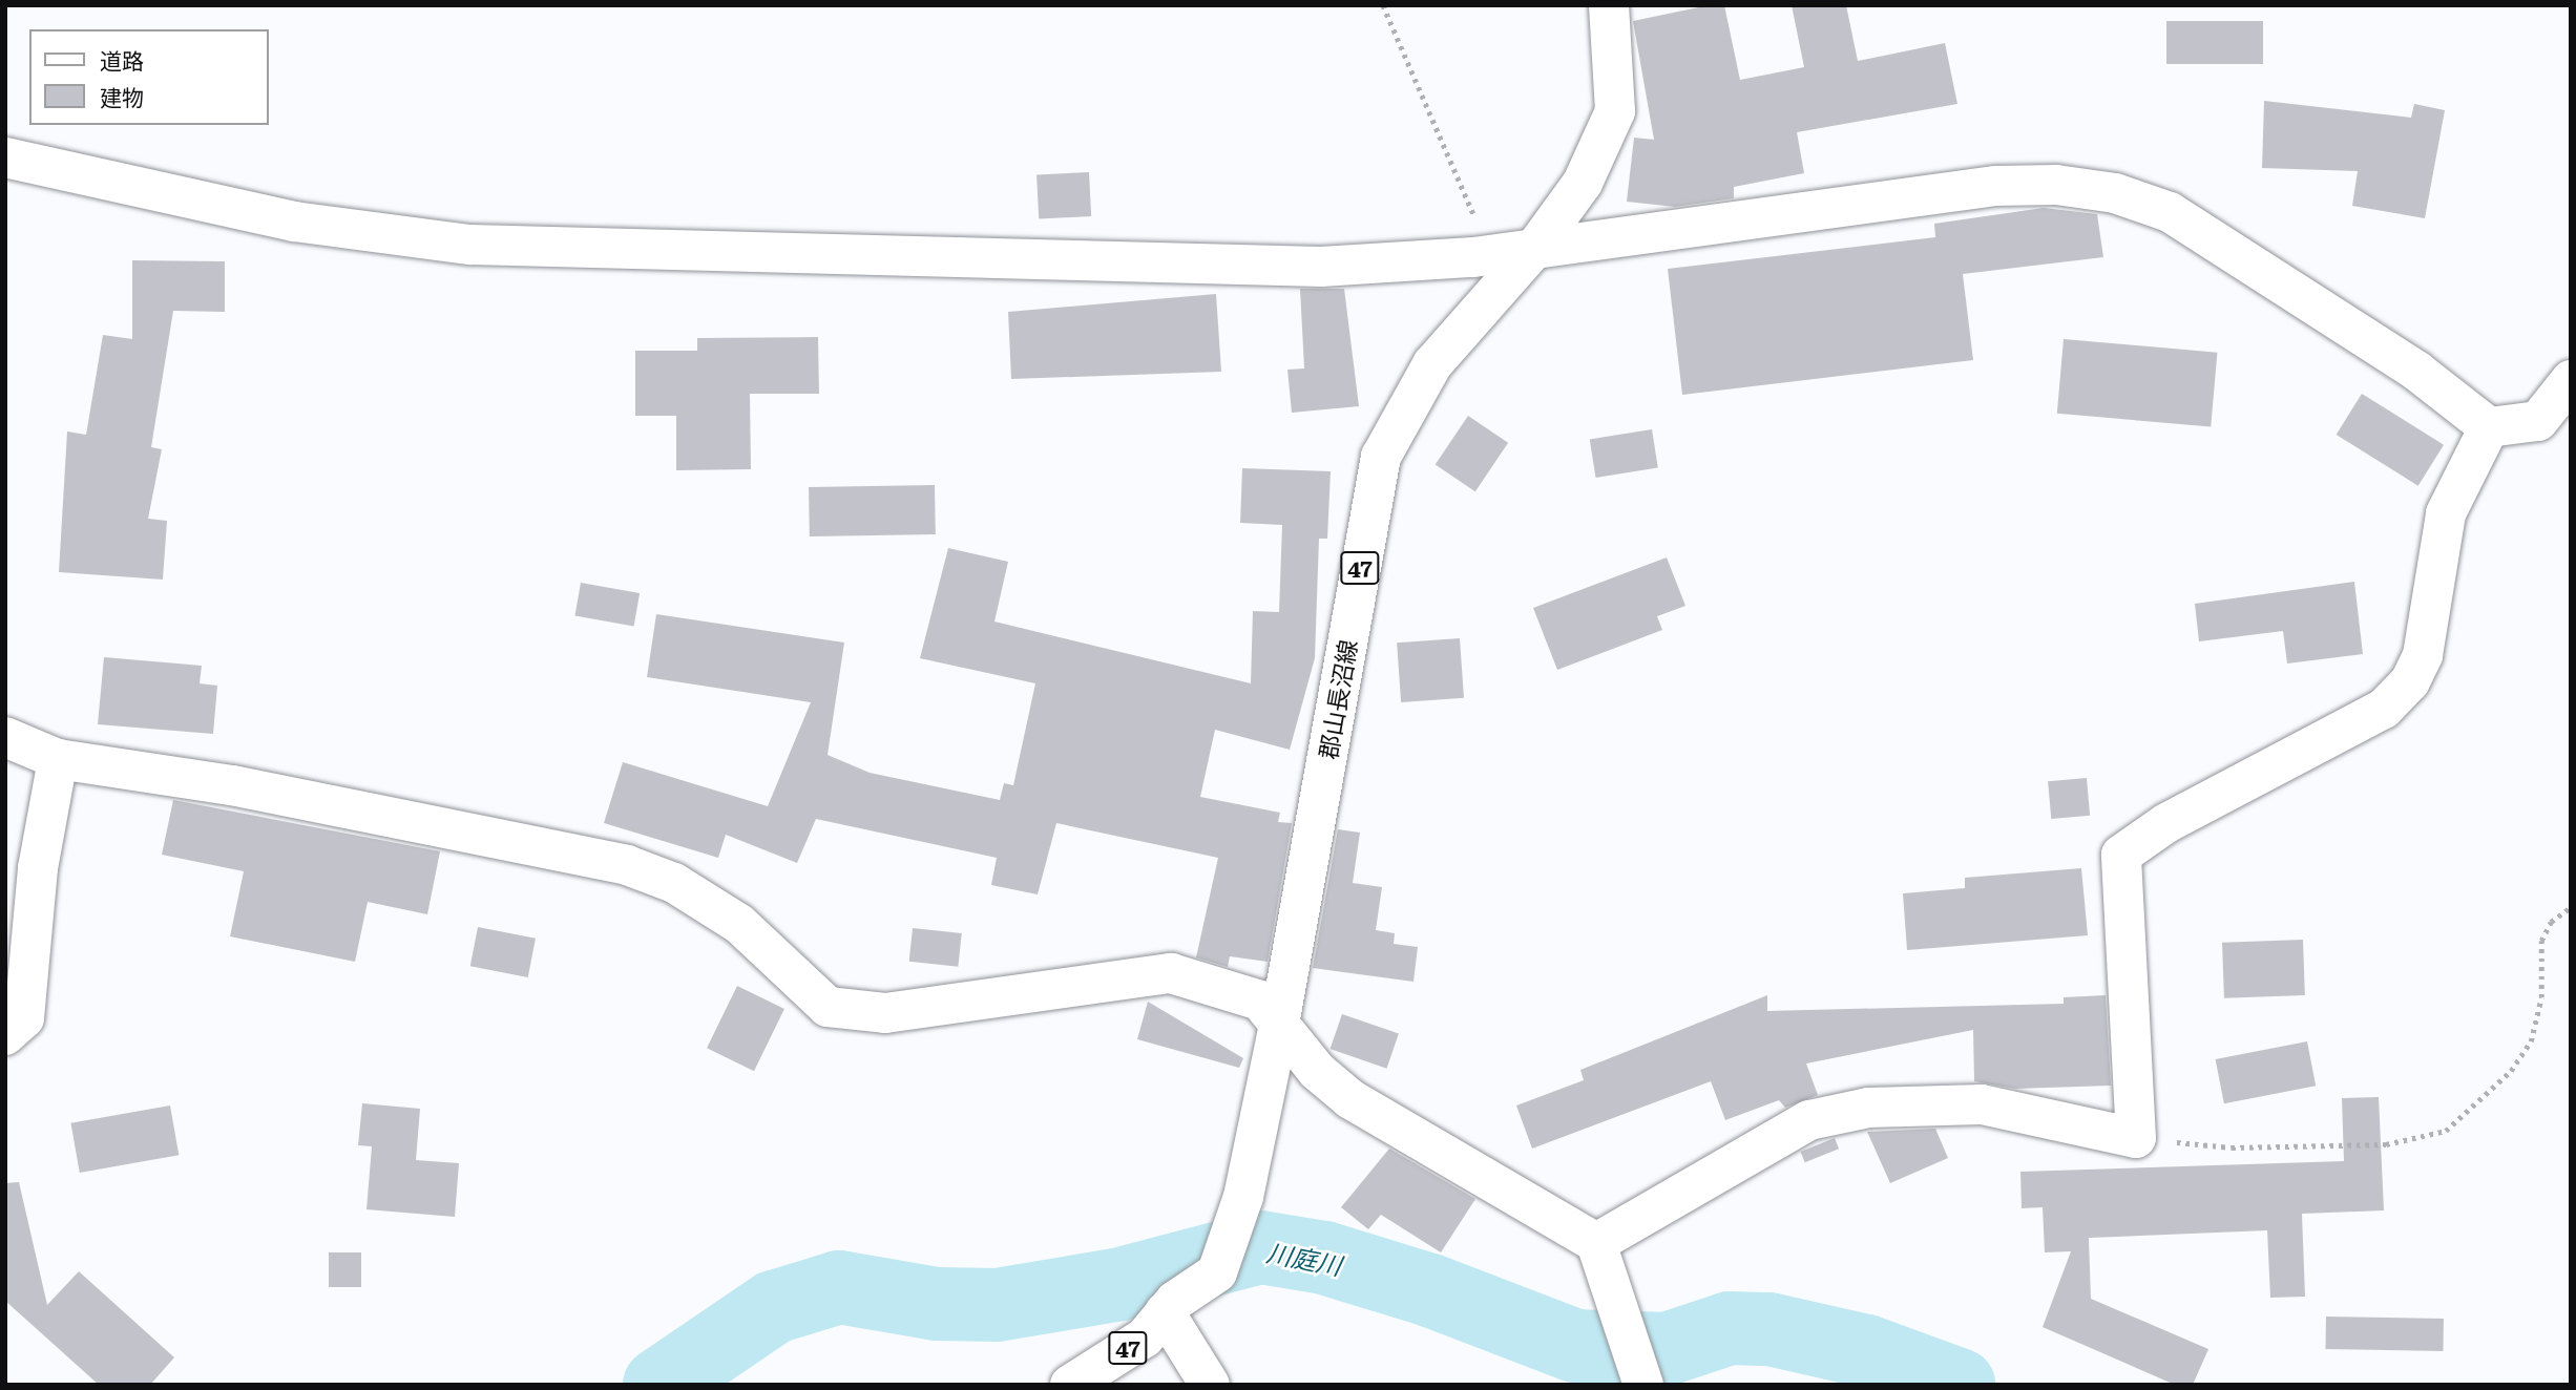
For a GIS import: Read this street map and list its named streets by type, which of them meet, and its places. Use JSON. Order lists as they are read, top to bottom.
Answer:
{
  "streets": {
    "street": ["47", "郡山長沼線"]
  },
  "water": ["川庭川"],
  "legend": ["道路", "建物"]
}
